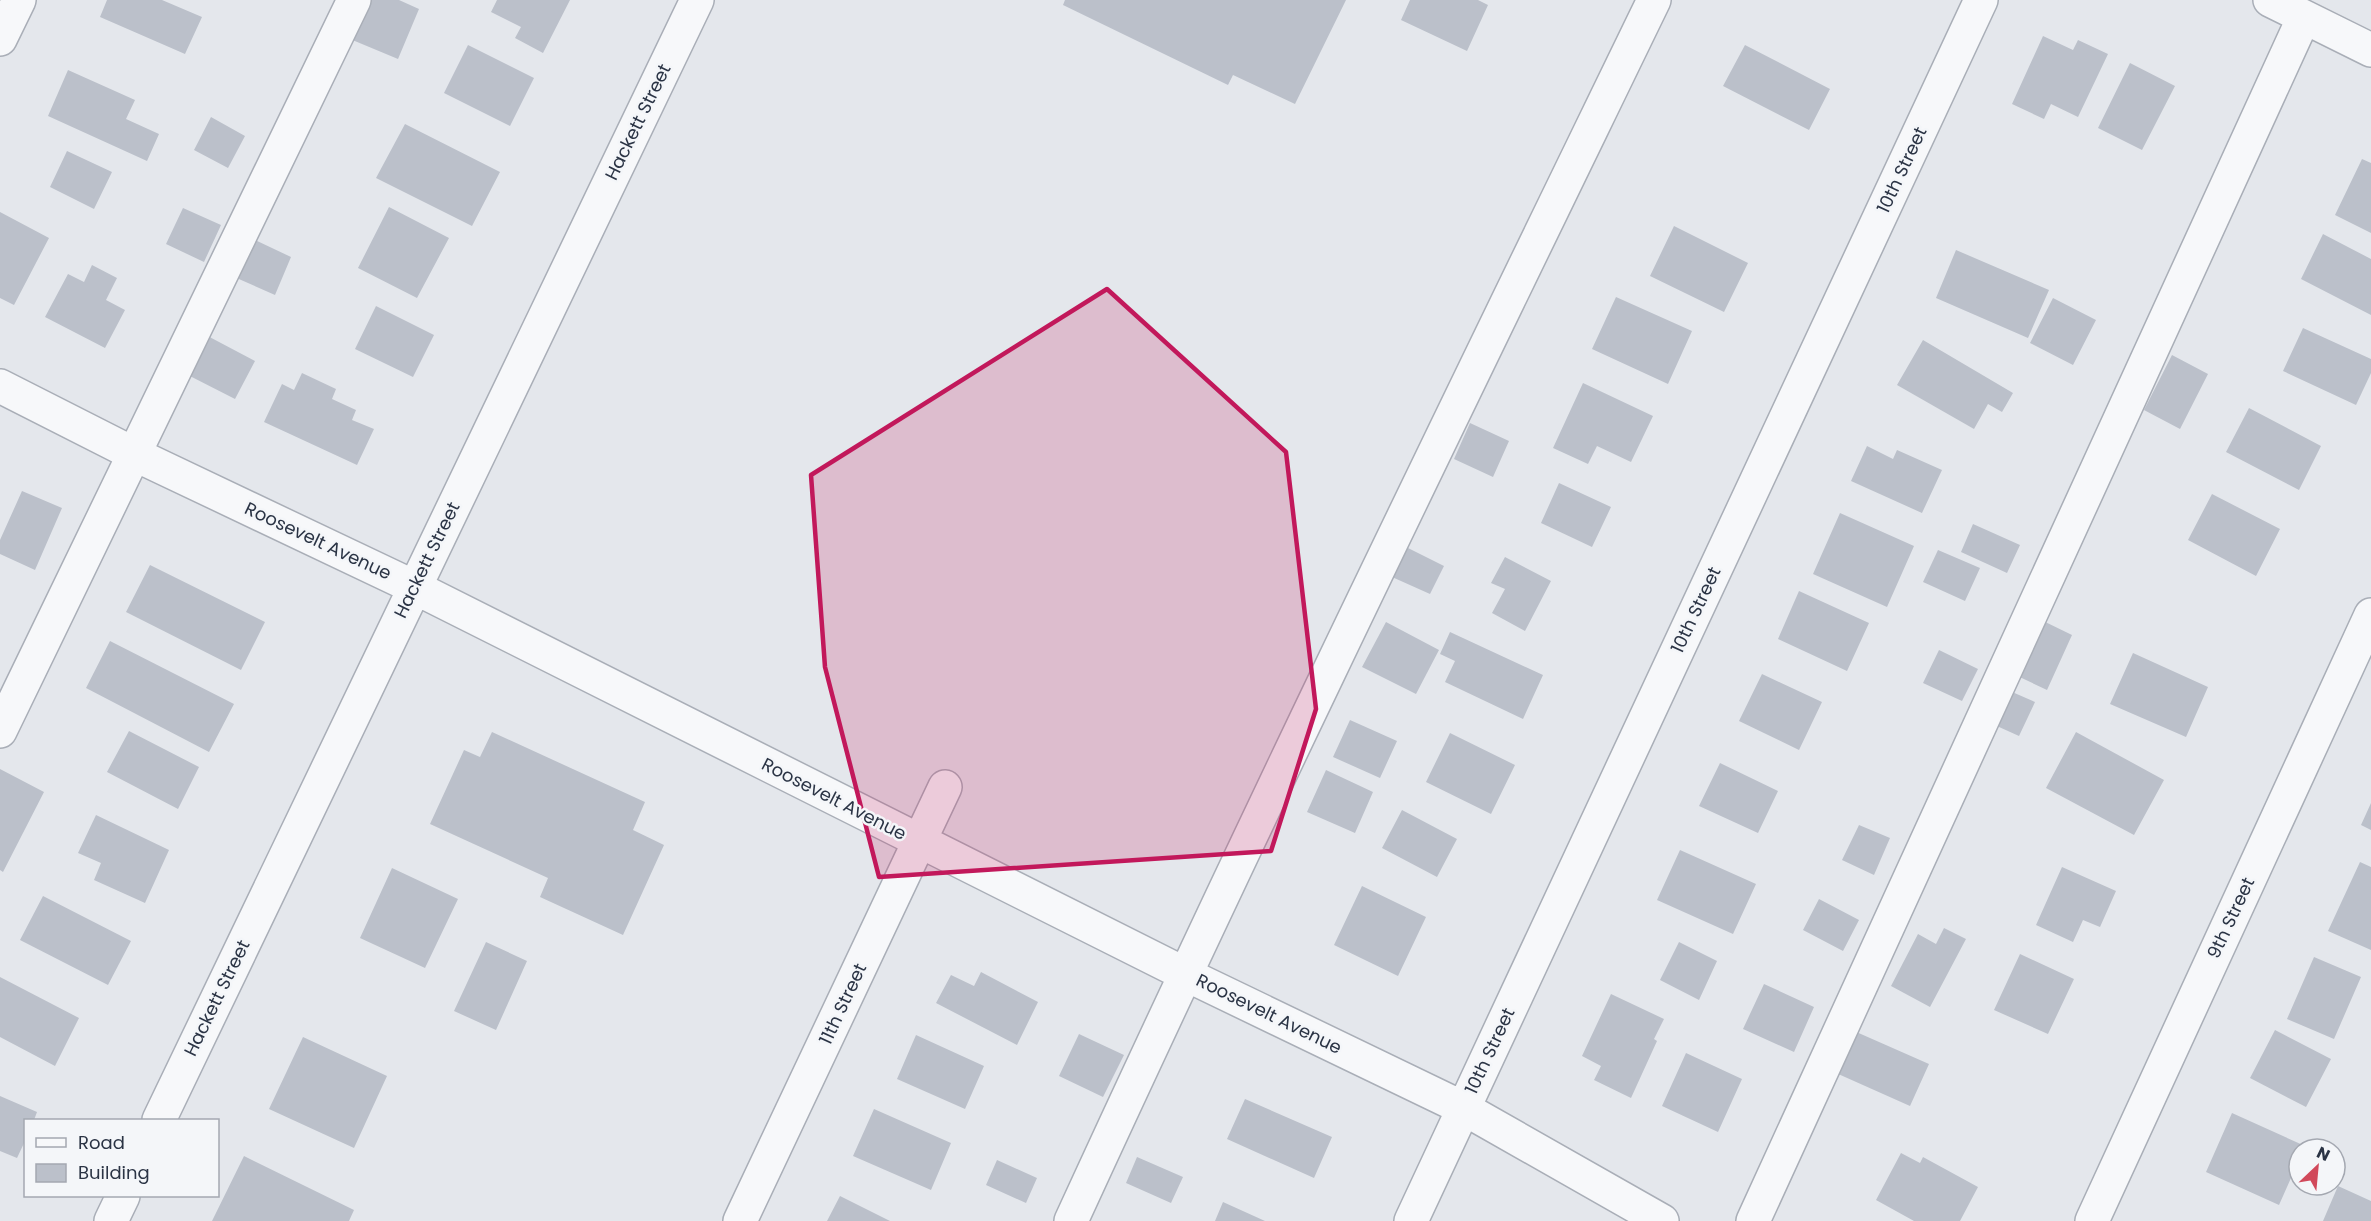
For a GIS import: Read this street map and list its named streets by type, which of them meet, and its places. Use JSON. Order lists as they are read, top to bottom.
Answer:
{
  "streets": {
    "street": [
      "Hackett Street",
      "10th Street",
      "Roosevelt Avenue",
      "9th Street",
      "11th Street"
    ]
  },
  "crossings": [
    ["Hackett Street", "Roosevelt Avenue"],
    ["10th Street", "Roosevelt Avenue"],
    ["Roosevelt Avenue", "11th Street"]
  ],
  "legend": ["Road", "Building"],
  "north": "top right"
}
